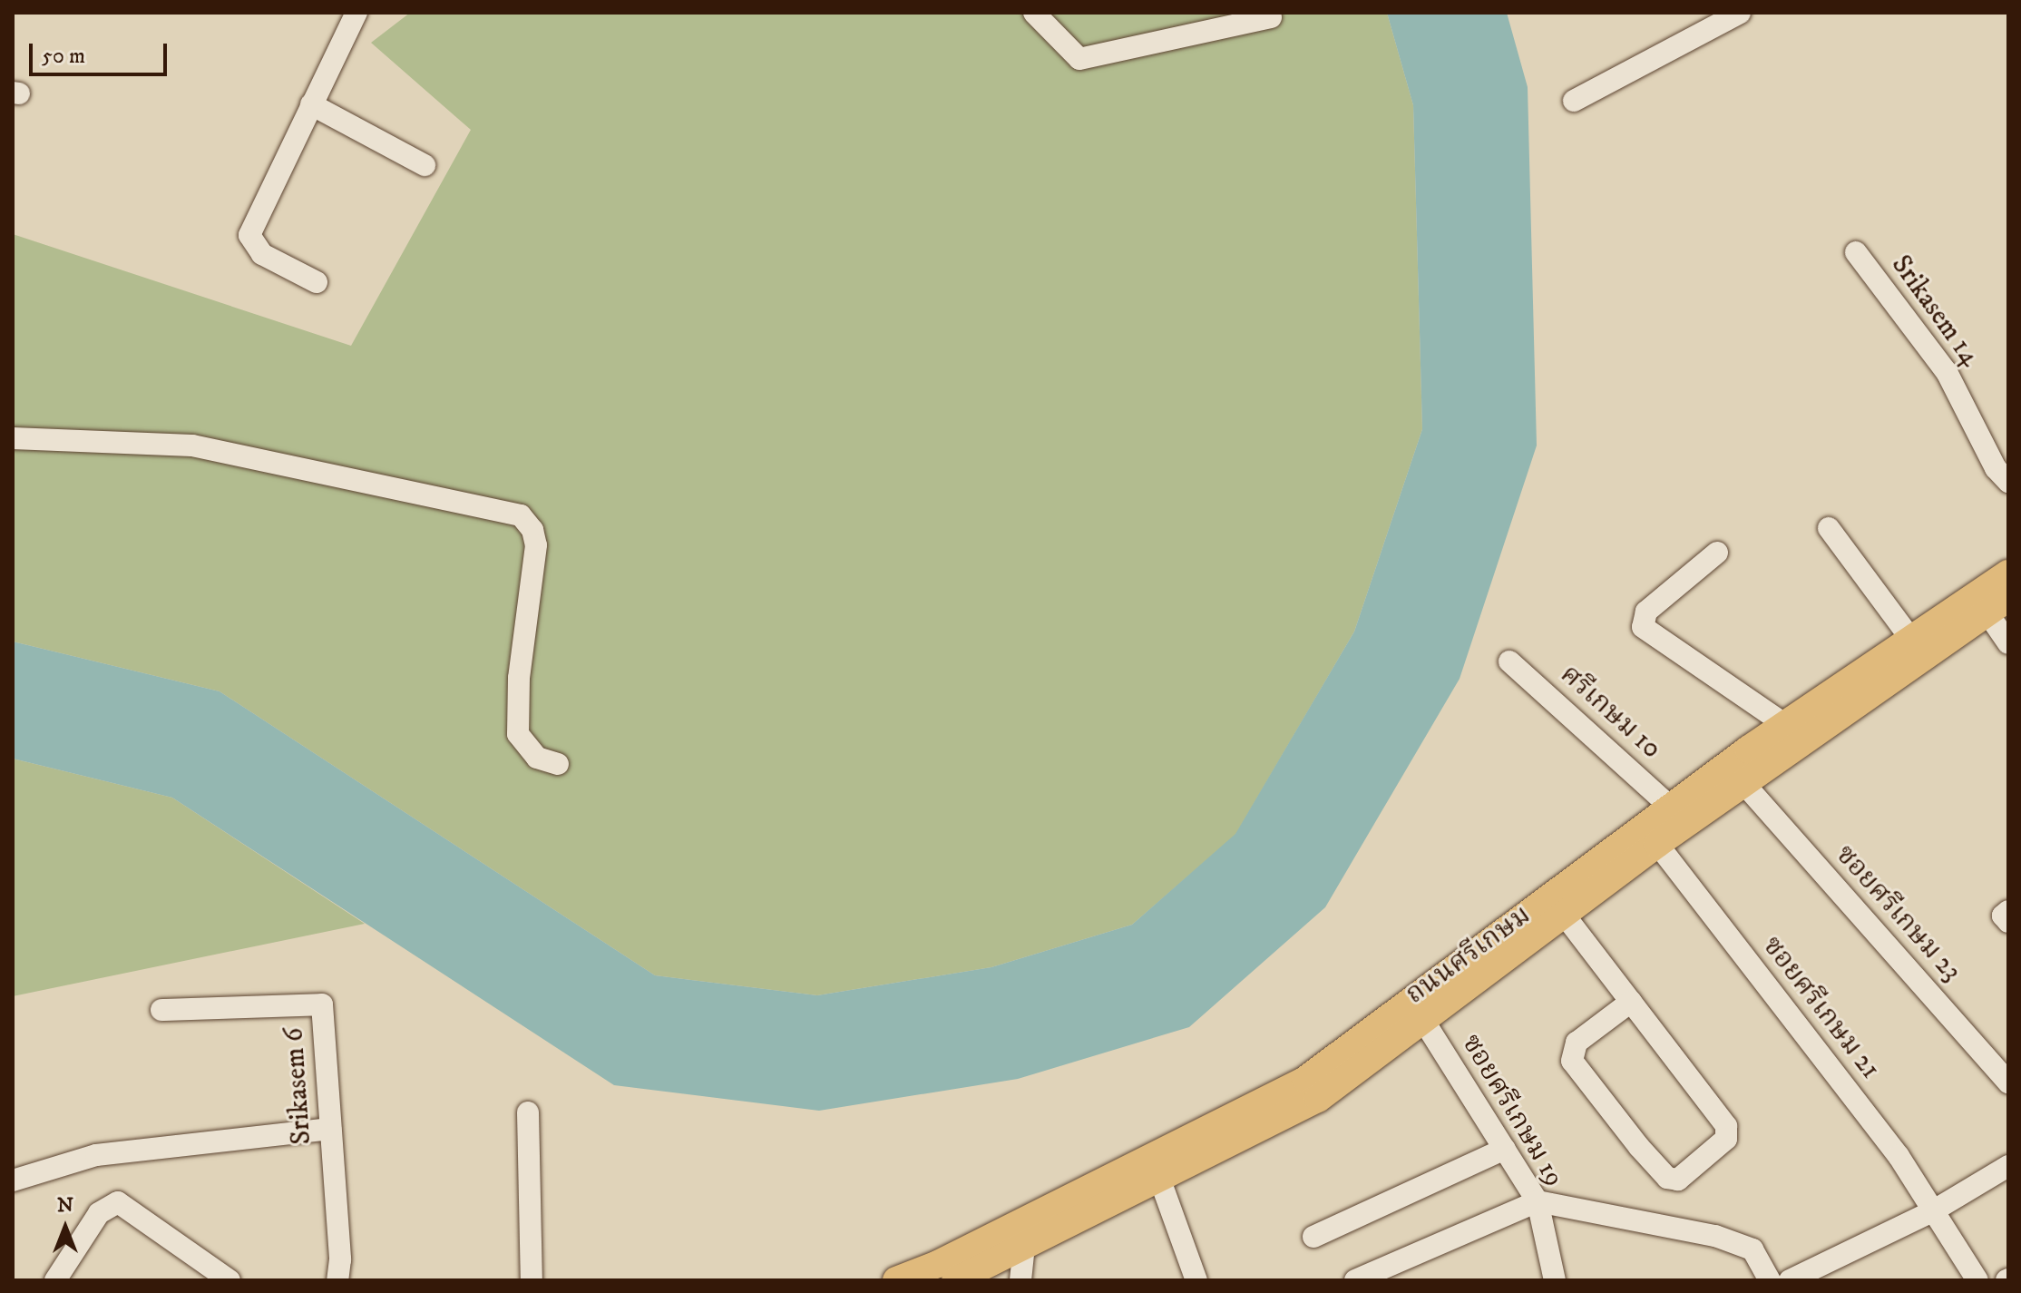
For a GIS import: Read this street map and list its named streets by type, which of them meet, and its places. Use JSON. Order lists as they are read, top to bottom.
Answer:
{
  "streets": {
    "main road": ["ถนนศรีเกษม"],
    "street": [
      "Srikasem 14",
      "ศรีเกษม 10",
      "ซอยศรีเกษม 23",
      "ซอยศรีเกษม 21",
      "Srikasem 6",
      "ซอยศรีเกษม 19"
    ]
  },
  "crossings": [
    ["ศรีเกษม 10", "ถนนศรีเกษม"],
    ["ซอยศรีเกษม 23", "ถนนศรีเกษม"],
    ["ถนนศรีเกษม", "ซอยศรีเกษม 21"],
    ["ถนนศรีเกษม", "ซอยศรีเกษม 19"]
  ],
  "scale_bar": "50 m",
  "north": "top"
}
